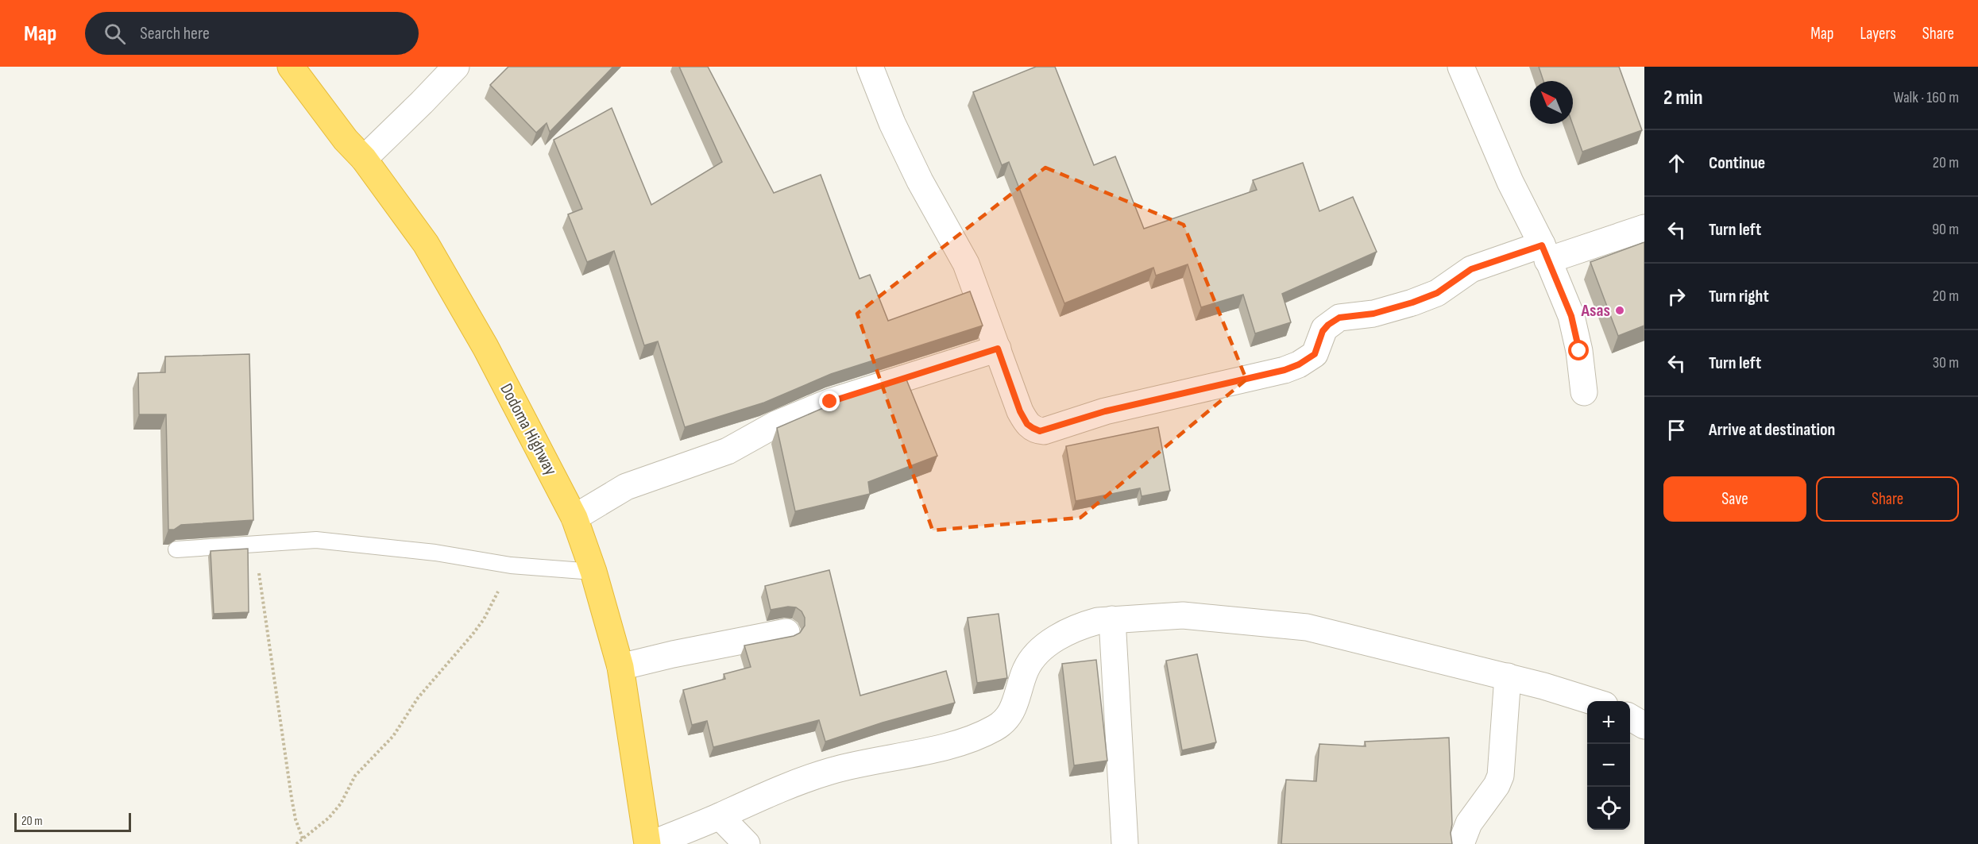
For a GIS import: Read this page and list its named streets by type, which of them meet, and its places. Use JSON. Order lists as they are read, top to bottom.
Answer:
{
  "streets": {
    "highway": ["Dodoma Highway"]
  },
  "places": ["Asas"],
  "scale_bar": "20 m",
  "north": "top left",
  "page": {
    "header": "Map",
    "search": "Search here",
    "nav": ["Map", "Layers", "Share"],
    "heading": ["2 min", "Walk · 160 m"],
    "list": [
      ["Continue", "20 m"],
      ["Turn left", "90 m"],
      ["Turn right", "20 m"],
      ["Turn left", "30 m"],
      "Arrive at destination"
    ],
    "buttons": ["Save", "Share"],
    "map_buttons": ["+", "−"],
    "scale": "20 m"
  }
}
